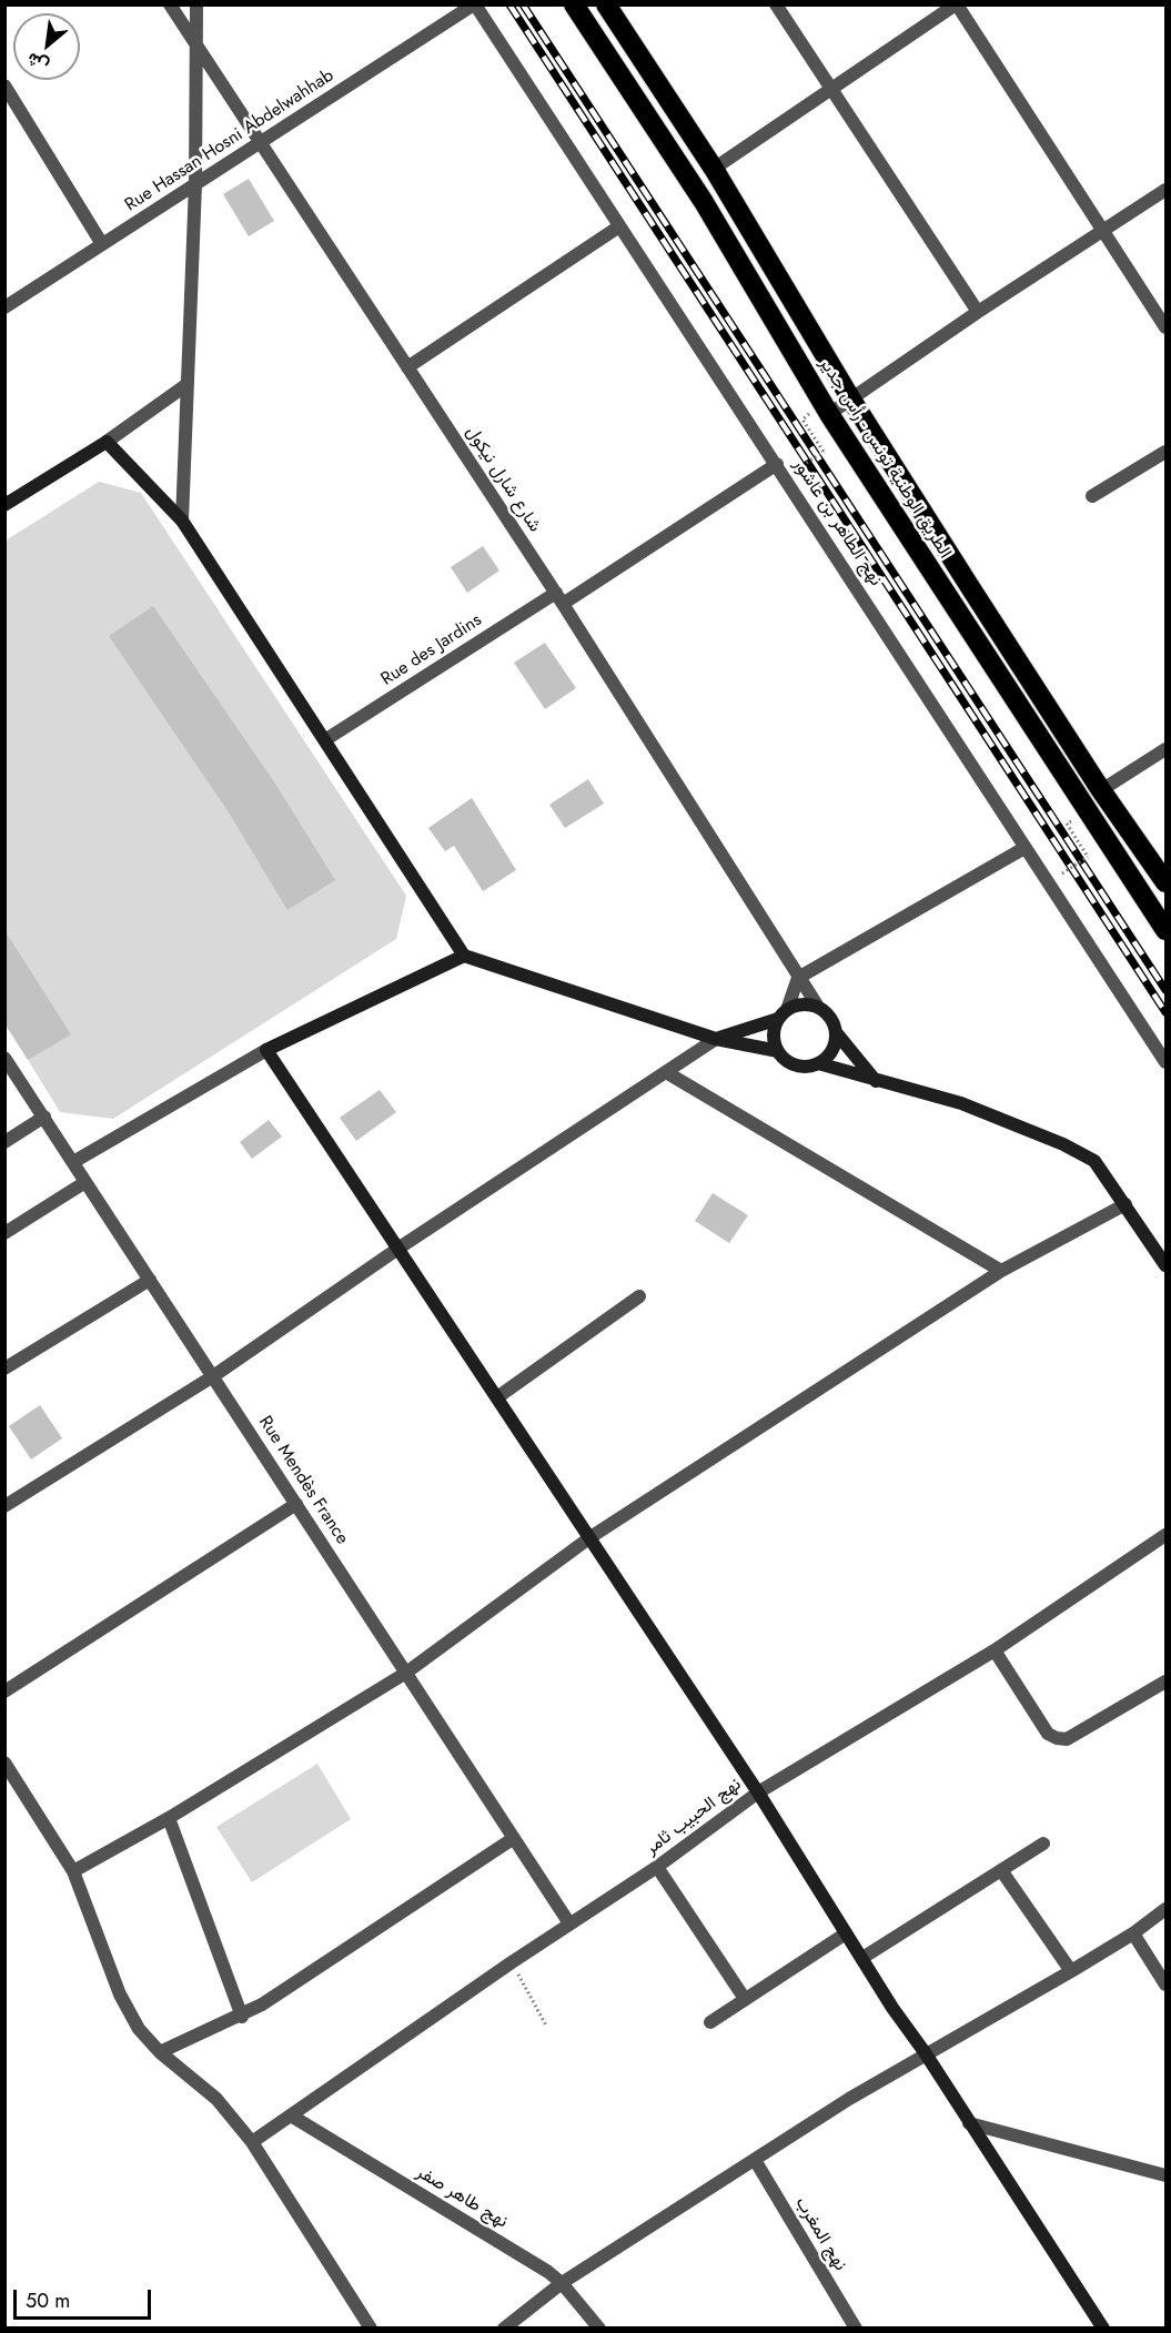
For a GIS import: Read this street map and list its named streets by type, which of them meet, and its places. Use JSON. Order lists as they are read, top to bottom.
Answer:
{
  "streets": {
    "highway": ["الطريق الوطنية تونس - رأس جدير"],
    "street": [
      "Rue Hassan Hosni Abdelwahhab",
      "شارع شارل نيكول",
      "نهج الطاهر بن عاشور",
      "Rue des Jardins",
      "Rue Mendès France",
      "نهج الحبيب ثامر",
      "نهج طاهر صفر",
      "نهج المغرب"
    ]
  },
  "crossings": [
    ["Rue Hassan Hosni Abdelwahhab", "شارع شارل نيكول"],
    ["Rue Hassan Hosni Abdelwahhab", "نهج الطاهر بن عاشور"],
    ["شارع شارل نيكول", "Rue des Jardins"],
    ["نهج الطاهر بن عاشور", "Rue des Jardins"],
    ["Rue Mendès France", "نهج الحبيب ثامر"],
    ["نهج الحبيب ثامر", "نهج طاهر صفر"]
  ],
  "scale_bar": "50 m",
  "north": "bottom left"
}
